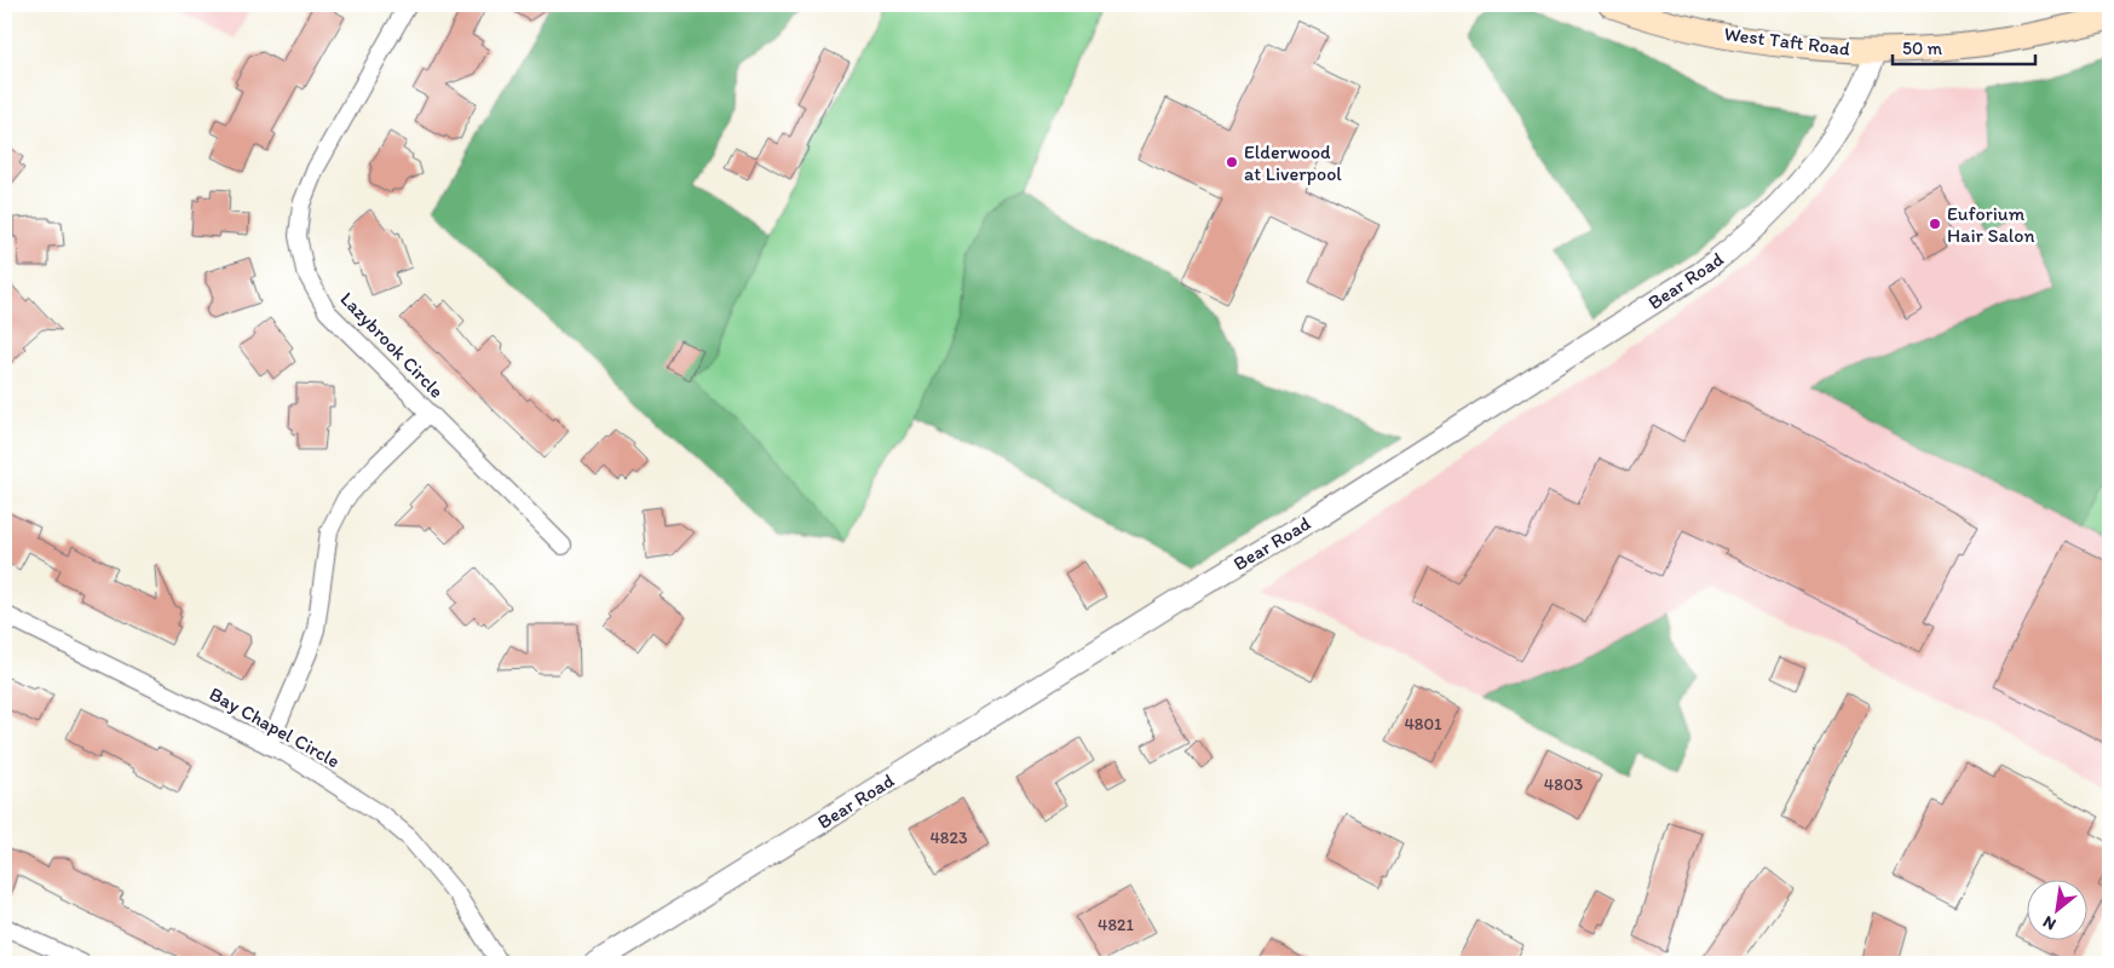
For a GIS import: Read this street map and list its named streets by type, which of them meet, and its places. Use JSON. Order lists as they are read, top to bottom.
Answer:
{
  "streets": {
    "main road": ["West Taft Road"],
    "street": ["Bear Road", "Lazybrook Circle", "Bay Chapel Circle"]
  },
  "crossings": [
    ["West Taft Road", "Bear Road"]
  ],
  "places": ["Elderwood at Liverpool", "Euforium Hair Salon"],
  "house_numbers": [
    "4801",
    "4803",
    "4823",
    "4821"
  ],
  "scale_bar": "50 m",
  "north": "bottom left"
}
